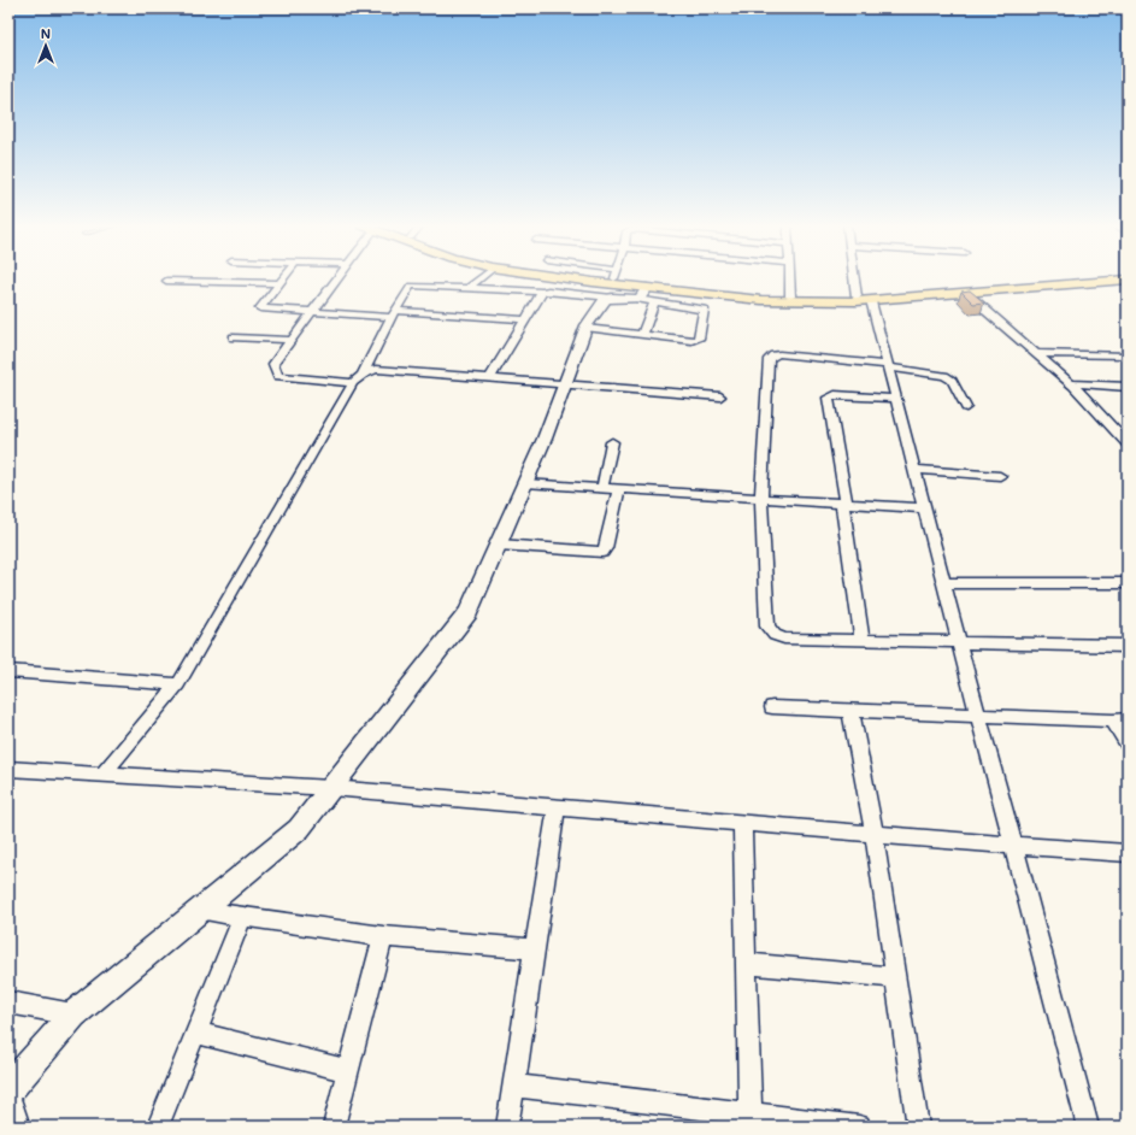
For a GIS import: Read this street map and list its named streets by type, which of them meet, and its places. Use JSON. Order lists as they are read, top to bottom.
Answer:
{
  "north": "top"
}
